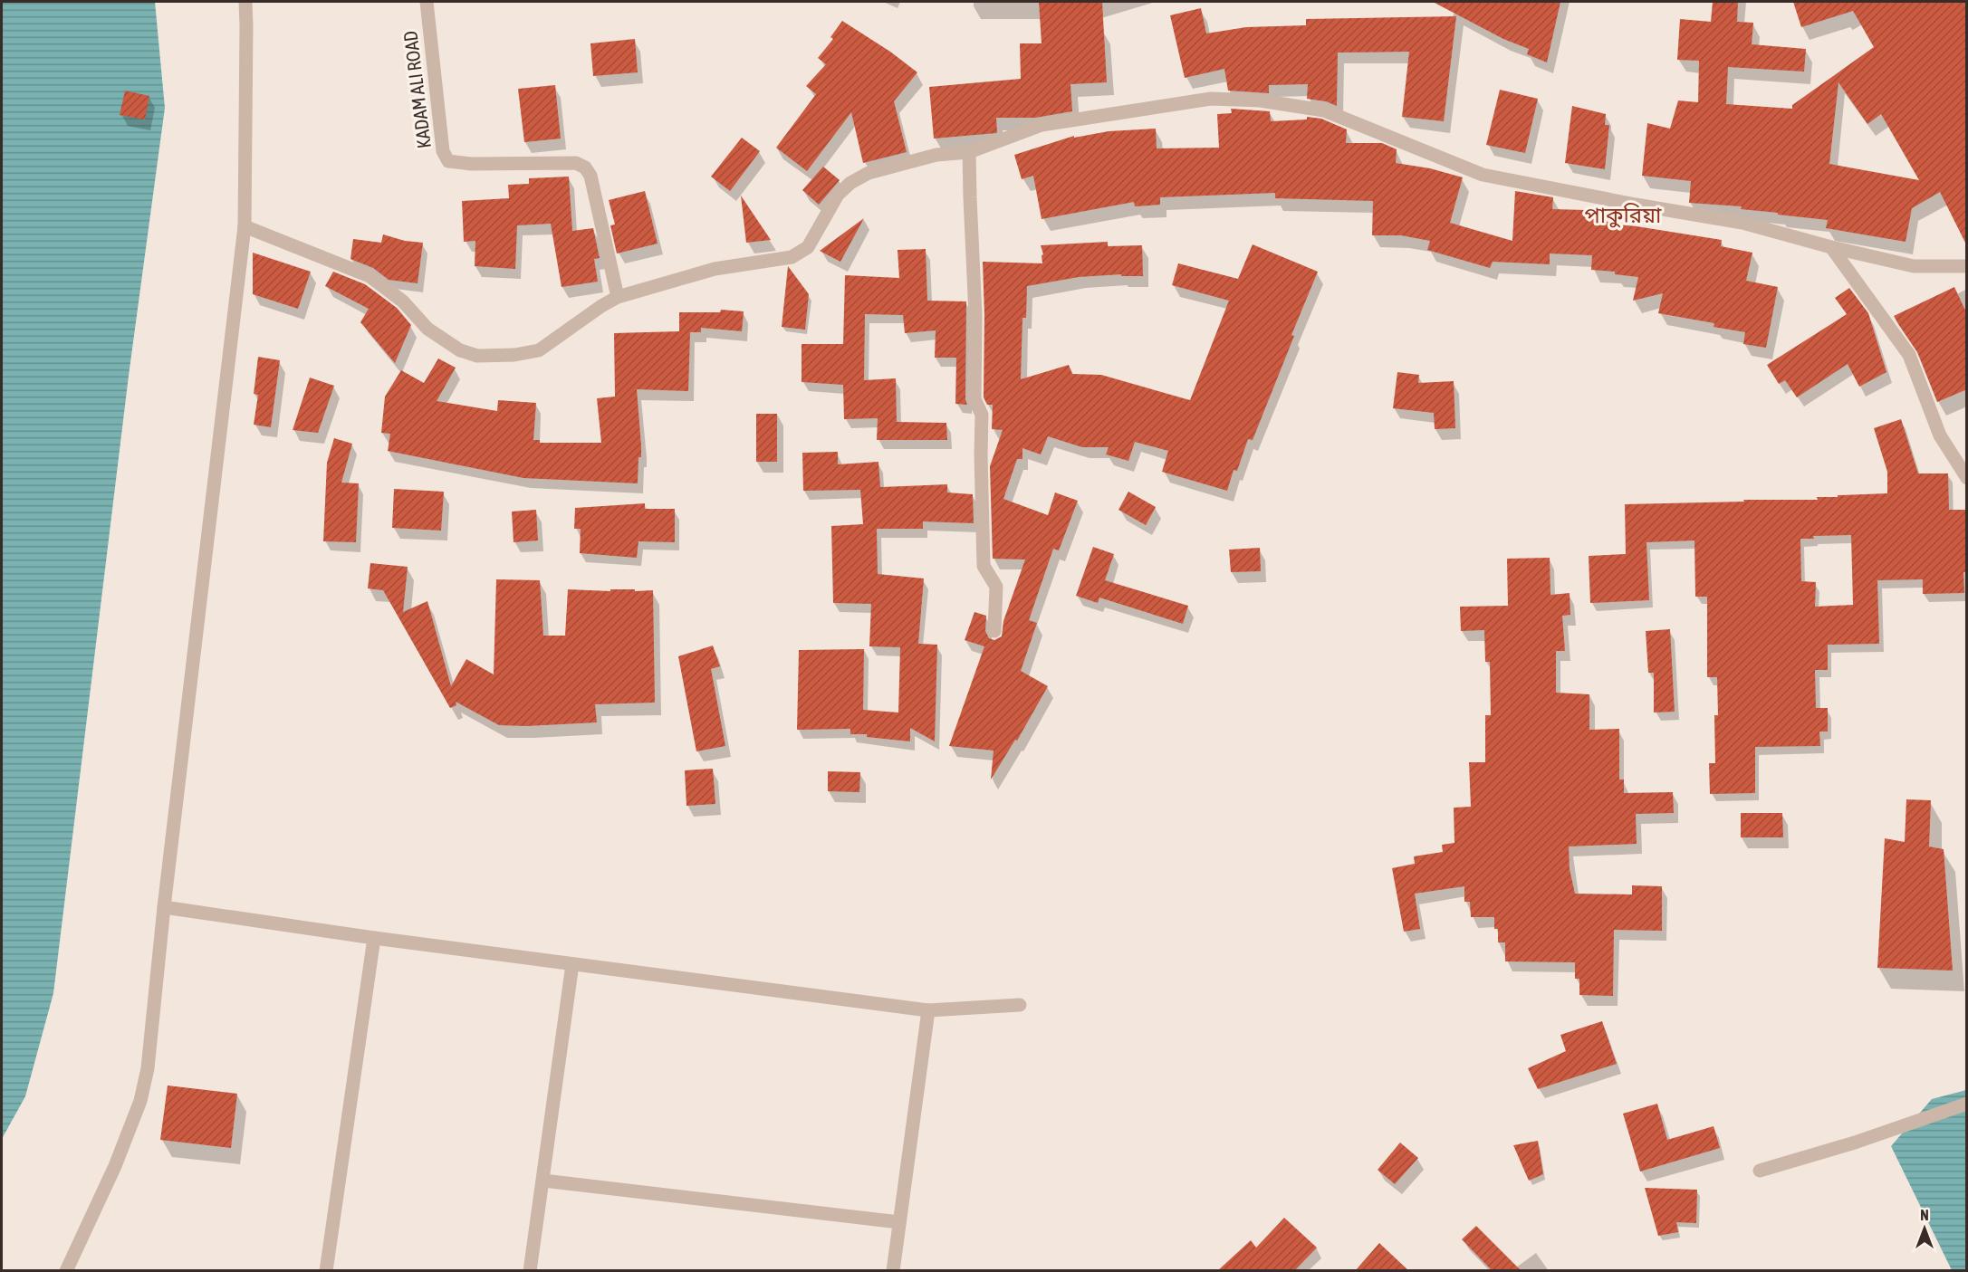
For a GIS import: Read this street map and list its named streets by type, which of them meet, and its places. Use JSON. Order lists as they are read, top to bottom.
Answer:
{
  "streets": {
    "street": ["KADAM ALI ROAD"]
  },
  "districts": ["পাকুরিয়া"],
  "north": "top"
}
